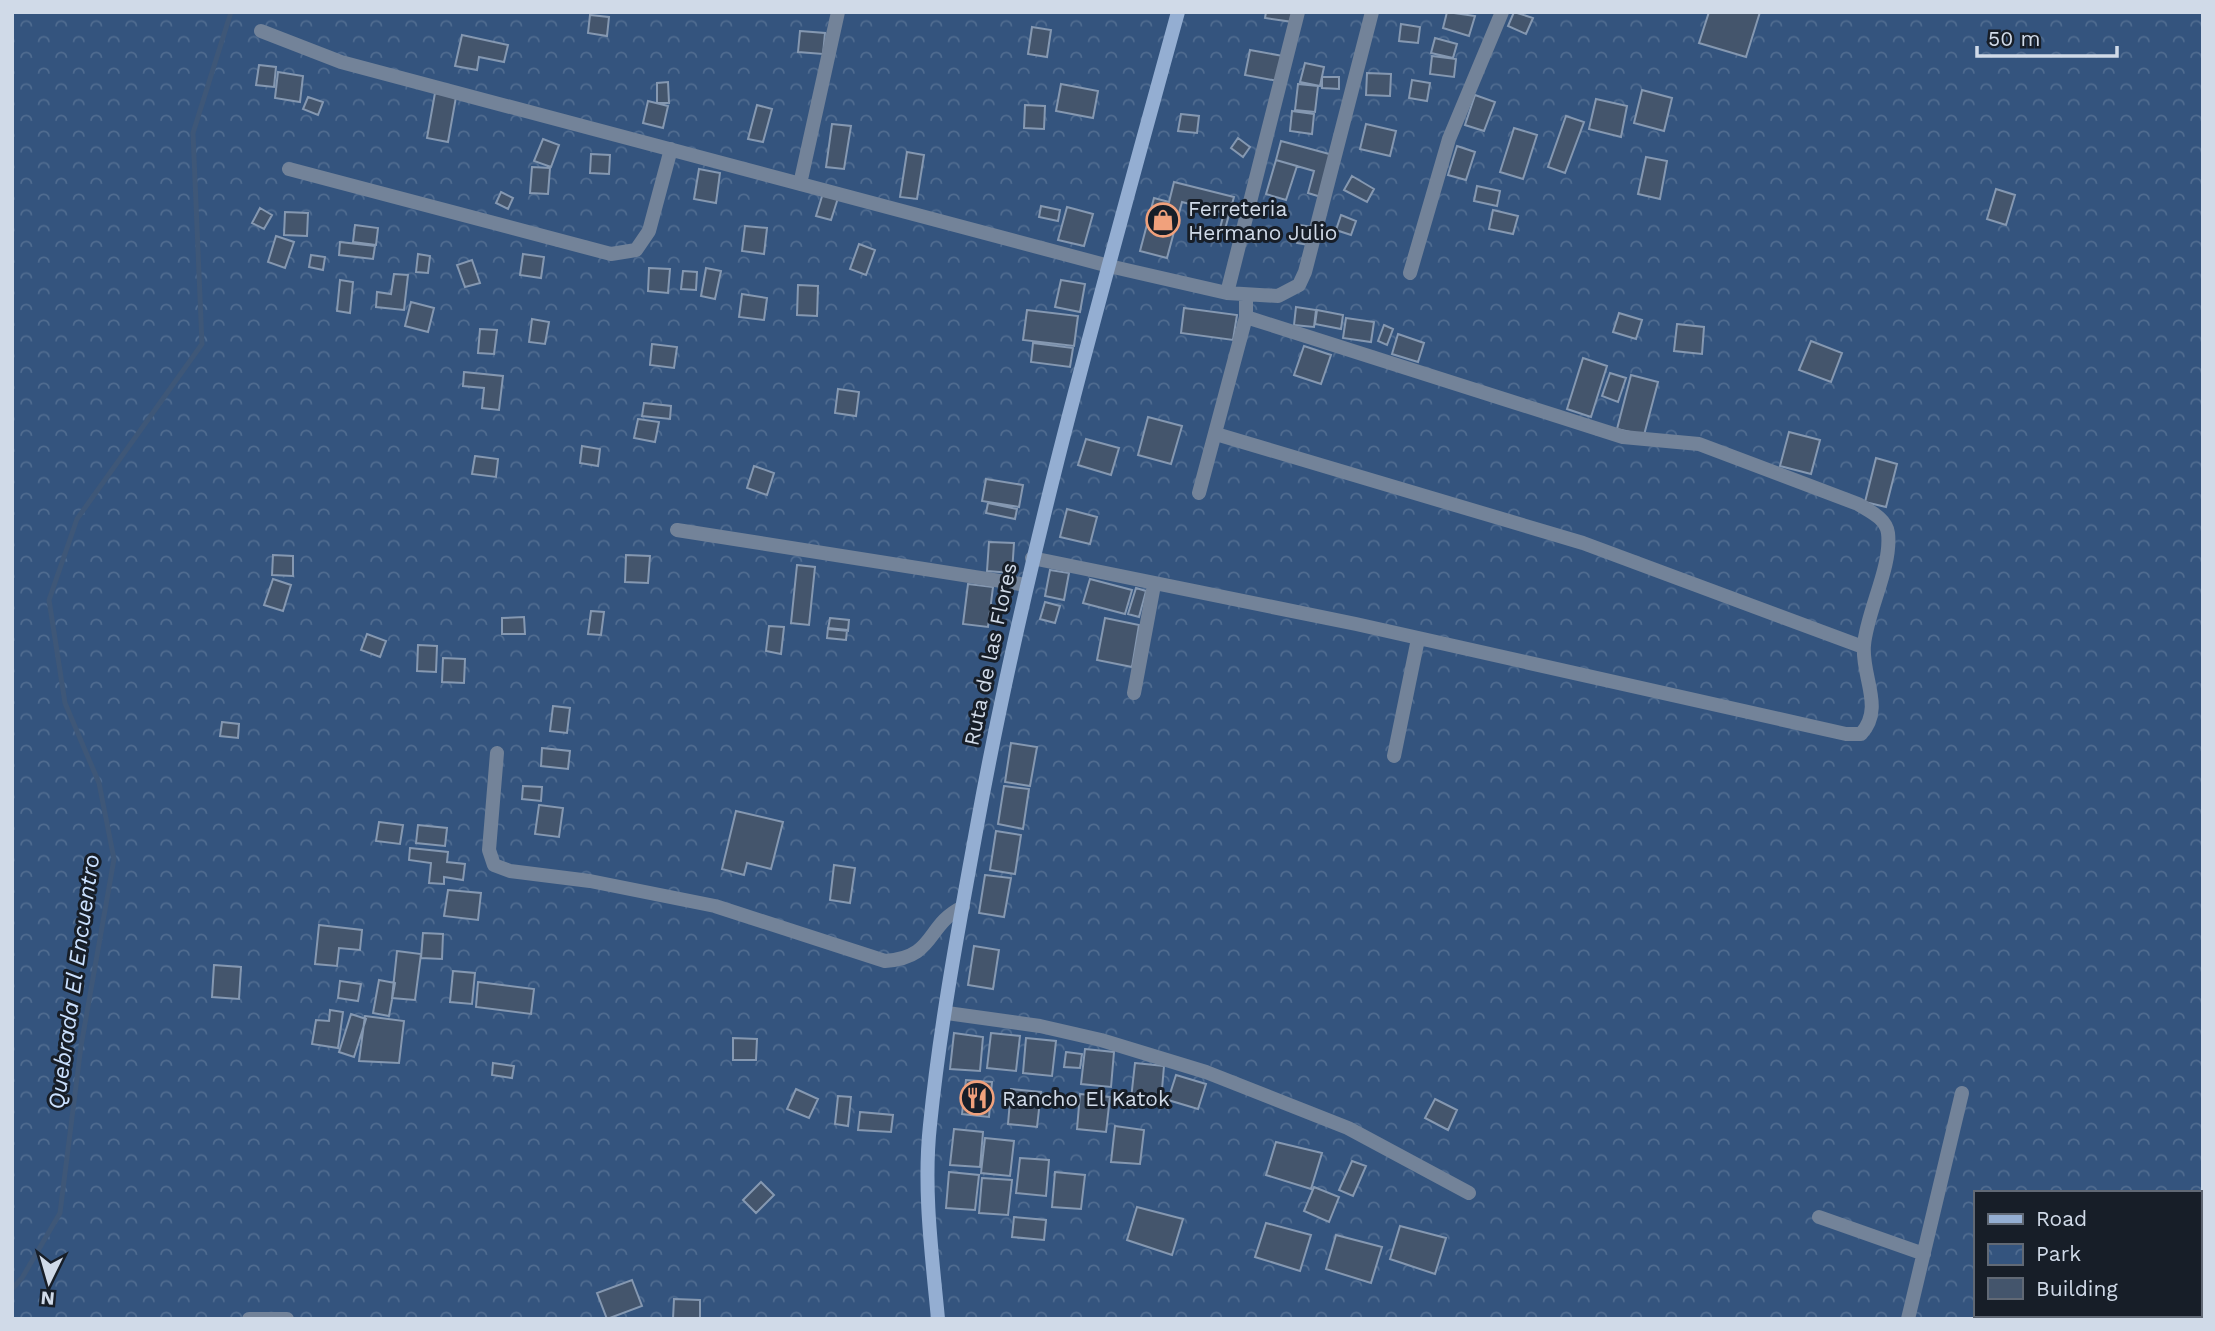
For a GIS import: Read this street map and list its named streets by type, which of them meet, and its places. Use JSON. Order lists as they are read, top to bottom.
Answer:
{
  "streets": {
    "main road": ["Ruta de las Flores"]
  },
  "water": ["Quebrada El Encuentro"],
  "places": {
    "shop": ["Ferreteria Hermano Julio"],
    "restaurant": ["Rancho El Katok"]
  },
  "legend": ["Road", "Park", "Building"],
  "scale_bar": "50 m",
  "north": "bottom"
}
